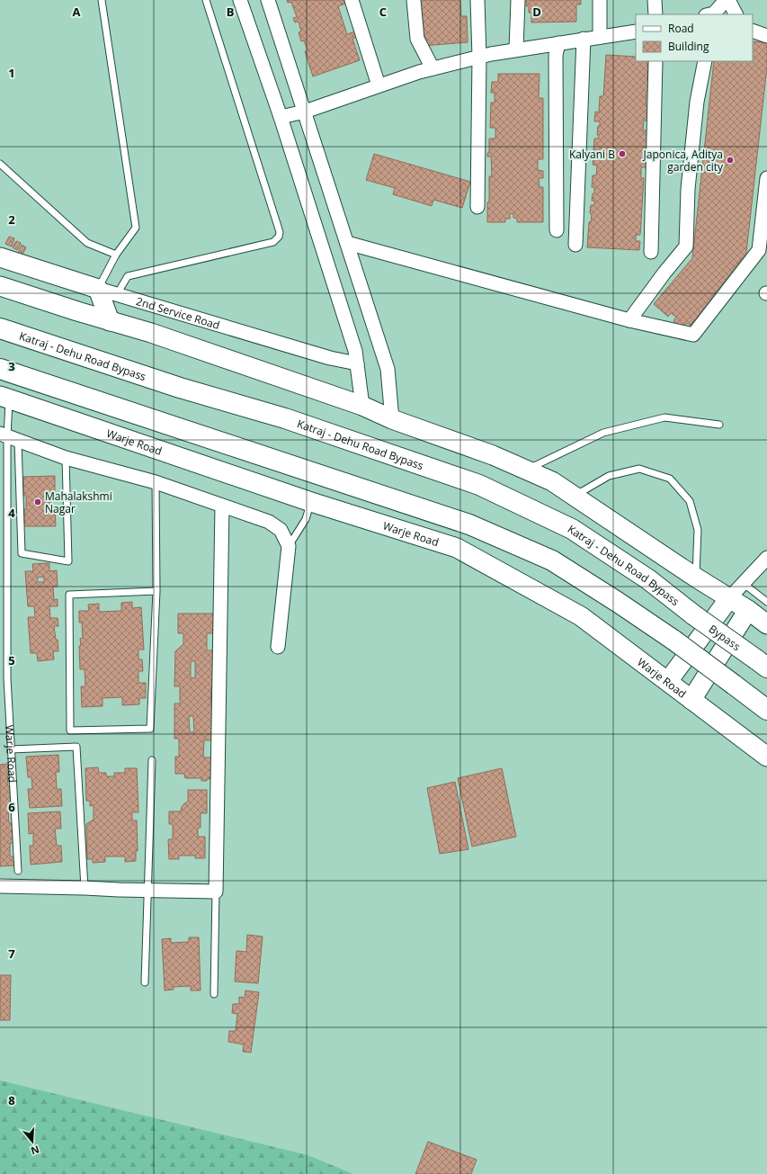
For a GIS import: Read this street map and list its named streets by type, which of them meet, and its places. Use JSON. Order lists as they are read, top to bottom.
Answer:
{
  "streets": {
    "highway": ["Katraj - Dehu Road Bypass", "Bypass"],
    "street": ["2nd Service Road", "Warje Road"]
  },
  "crossings": [
    ["Katraj - Dehu Road Bypass", "Bypass"]
  ],
  "places": ["Kalyani B", "Japonica, Aditya garden city", "Mahalakshmi Nagar"],
  "legend": ["Road", "Building"],
  "north": "bottom",
  "grid": {
    "columns": [
      "A",
      "B",
      "C",
      "D"
    ],
    "rows": [
      "1",
      "2",
      "3",
      "4",
      "5",
      "6",
      "7",
      "8"
    ]
  }
}
